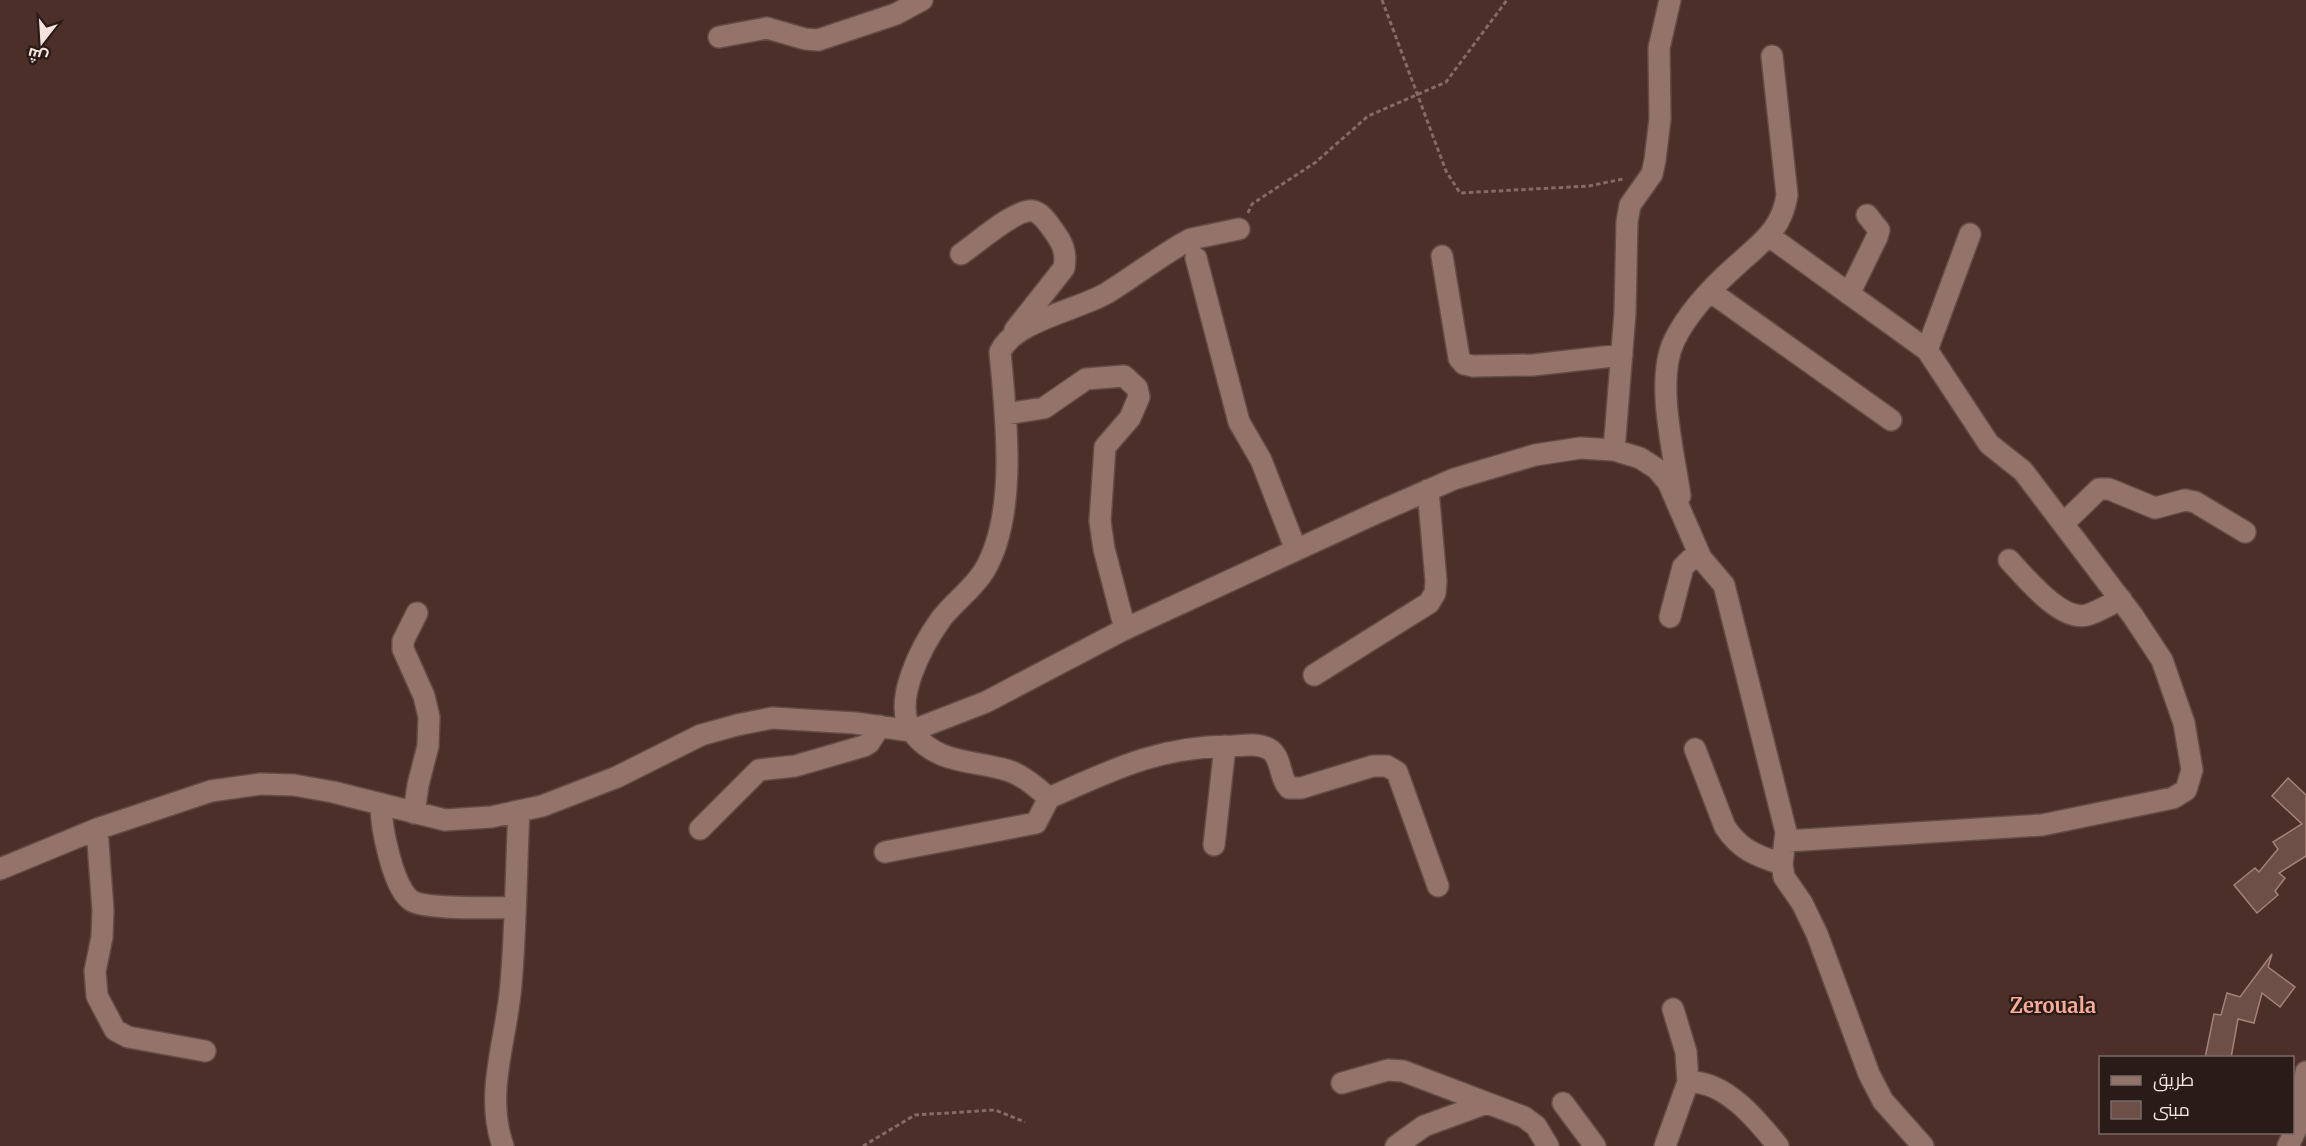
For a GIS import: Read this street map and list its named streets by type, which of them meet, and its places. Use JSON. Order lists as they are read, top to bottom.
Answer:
{
  "districts": ["Zerouala"],
  "legend": ["طريق", "مبنى"],
  "north": "bottom"
}
